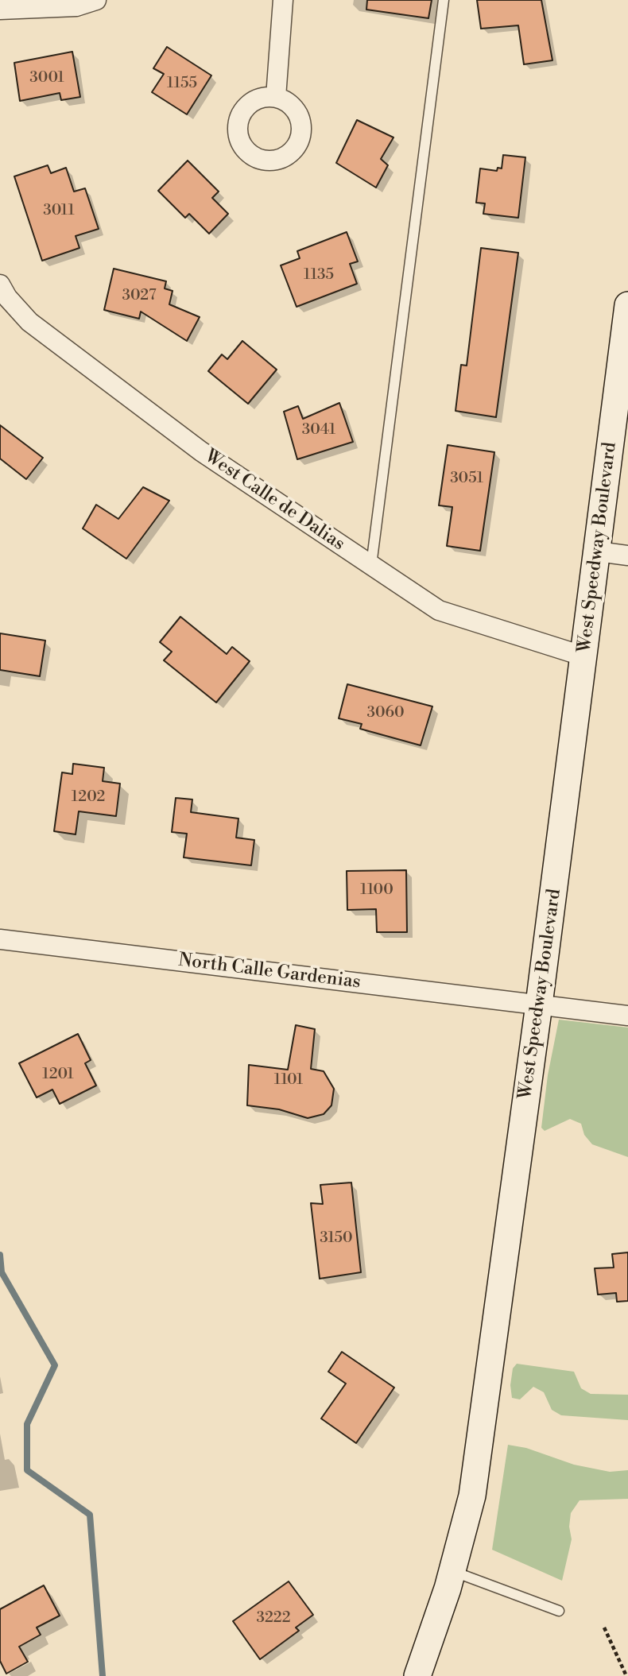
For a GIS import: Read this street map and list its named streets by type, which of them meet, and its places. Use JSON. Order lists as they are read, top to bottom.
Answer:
{
  "streets": {
    "main road": ["West Speedway Boulevard"],
    "street": ["West Calle de Dalias", "North Calle Gardenias"]
  },
  "crossings": [
    ["West Calle de Dalias", "West Speedway Boulevard"],
    ["West Speedway Boulevard", "North Calle Gardenias"]
  ],
  "house_numbers": [
    "3001",
    "1155",
    "3011",
    "1135",
    "3027",
    "3041",
    "3051",
    "3060",
    "1202",
    "1100",
    "1201",
    "1101",
    "3150",
    "3222"
  ]
}
